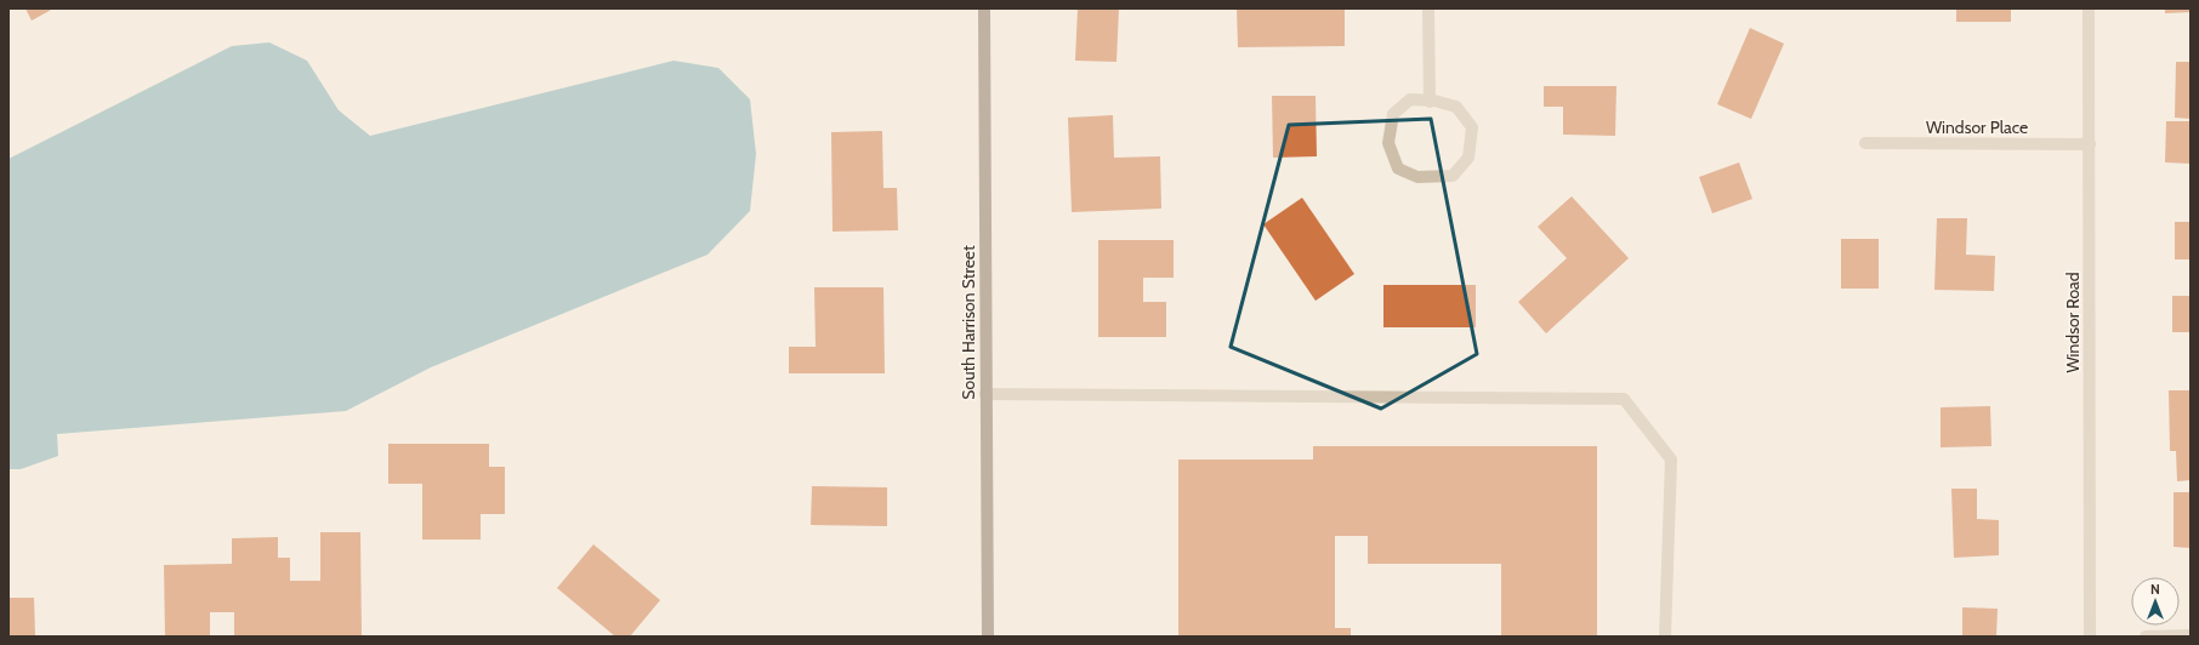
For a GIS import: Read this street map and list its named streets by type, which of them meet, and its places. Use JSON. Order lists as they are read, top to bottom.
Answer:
{
  "streets": {
    "main road": ["South Harrison Street"],
    "street": ["Windsor Place", "Windsor Road"]
  },
  "crossings": [
    ["Windsor Place", "Windsor Road"]
  ],
  "north": "top"
}
